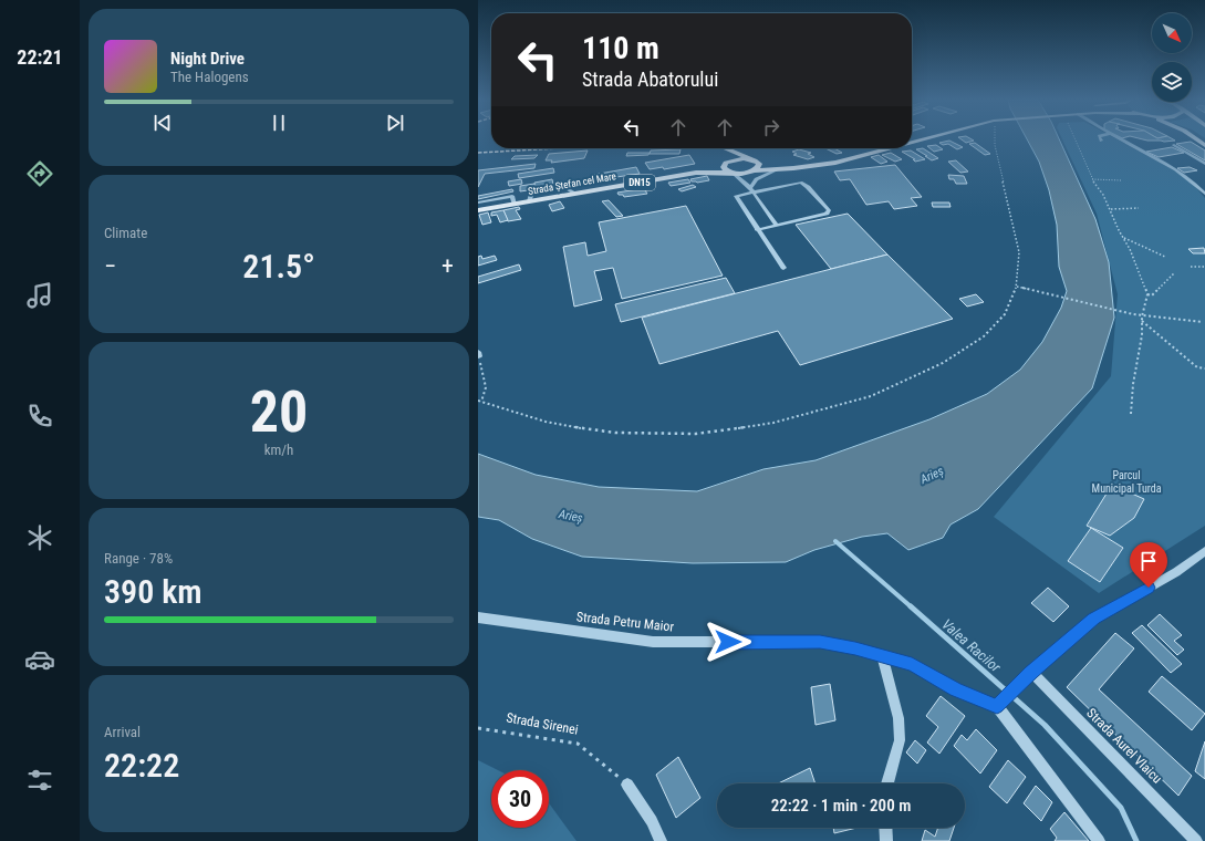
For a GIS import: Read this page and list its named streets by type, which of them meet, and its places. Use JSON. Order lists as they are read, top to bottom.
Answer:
{
  "streets": {
    "main road": ["DN15", "Strada Ștefan cel Mare"],
    "street": ["Strada Petru Maior", "Strada Aurel Vlaicu"],
    "path": ["Strada Sirenei"]
  },
  "water": ["Arieș", "Valea Racilor"],
  "parks": ["Parcul Municipal Turda"],
  "north": "bottom right",
  "page": {
    "tabs": "22:21",
    "turn": ["110 m", "Strada Abatorului"],
    "song": ["Night Drive", "The Halogens"],
    "tile": [
      "Climate",
      ["20", "km/h"],
      ["Range · 78%", "390 km"],
      ["Arrival", "22:22"]
    ],
    "heat": ["−", "21.5°", "+"],
    "limit": "30",
    "trip": "22:22 · 1 min · 200 m"
  }
}
